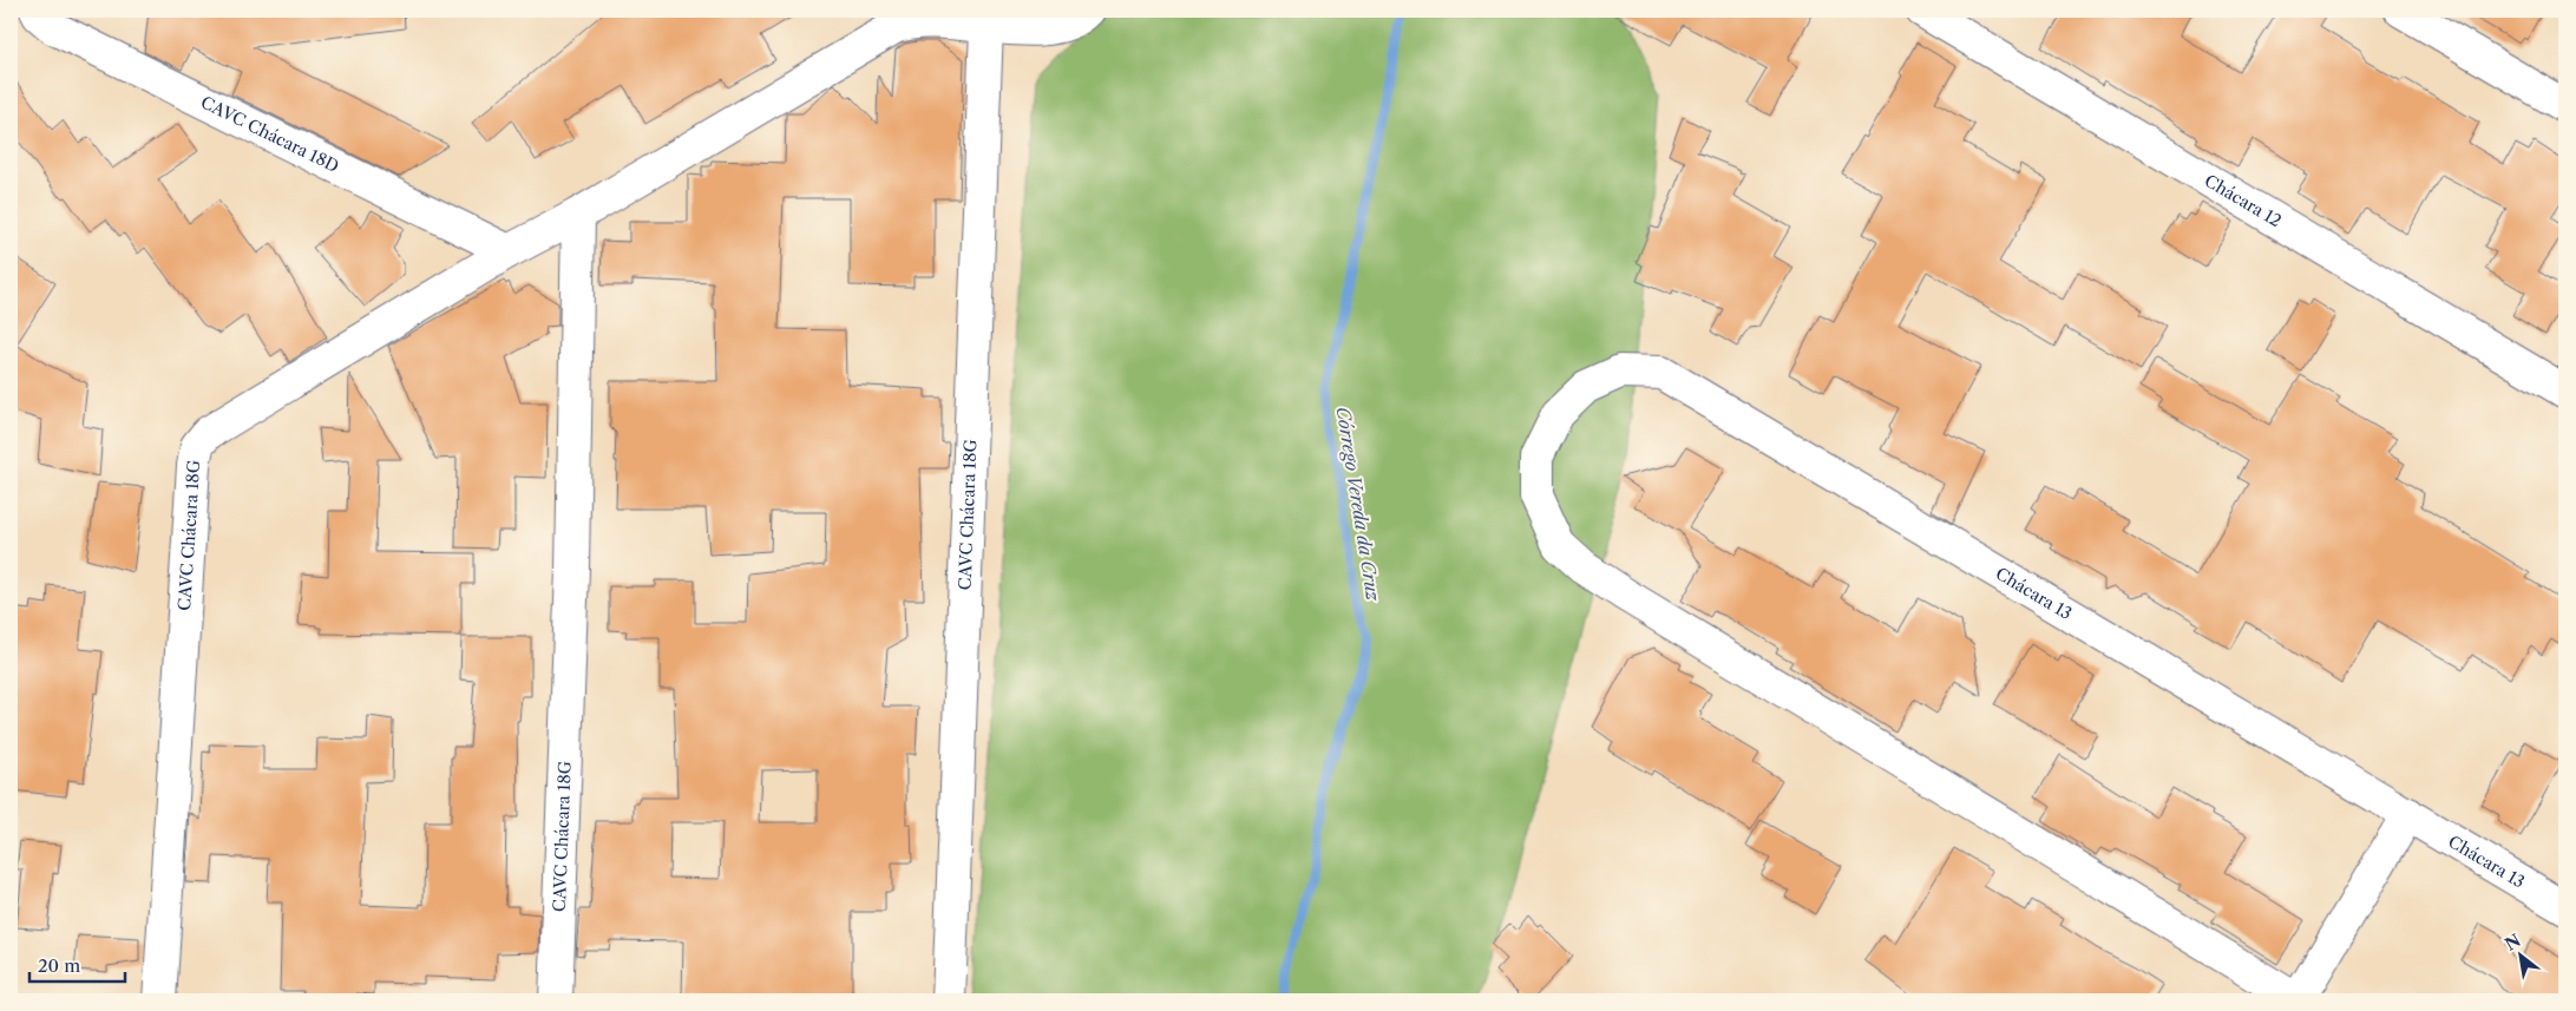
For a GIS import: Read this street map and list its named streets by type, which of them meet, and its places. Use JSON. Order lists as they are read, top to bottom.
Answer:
{
  "streets": {
    "street": [
      "CAVC Chácara 18D",
      "Chácara 12",
      "CAVC Chácara 18G",
      "Chácara 13"
    ]
  },
  "crossings": [
    ["CAVC Chácara 18D", "CAVC Chácara 18G"]
  ],
  "water": ["Córrego Vereda da Cruz"],
  "scale_bar": "20 m",
  "north": "top left"
}
